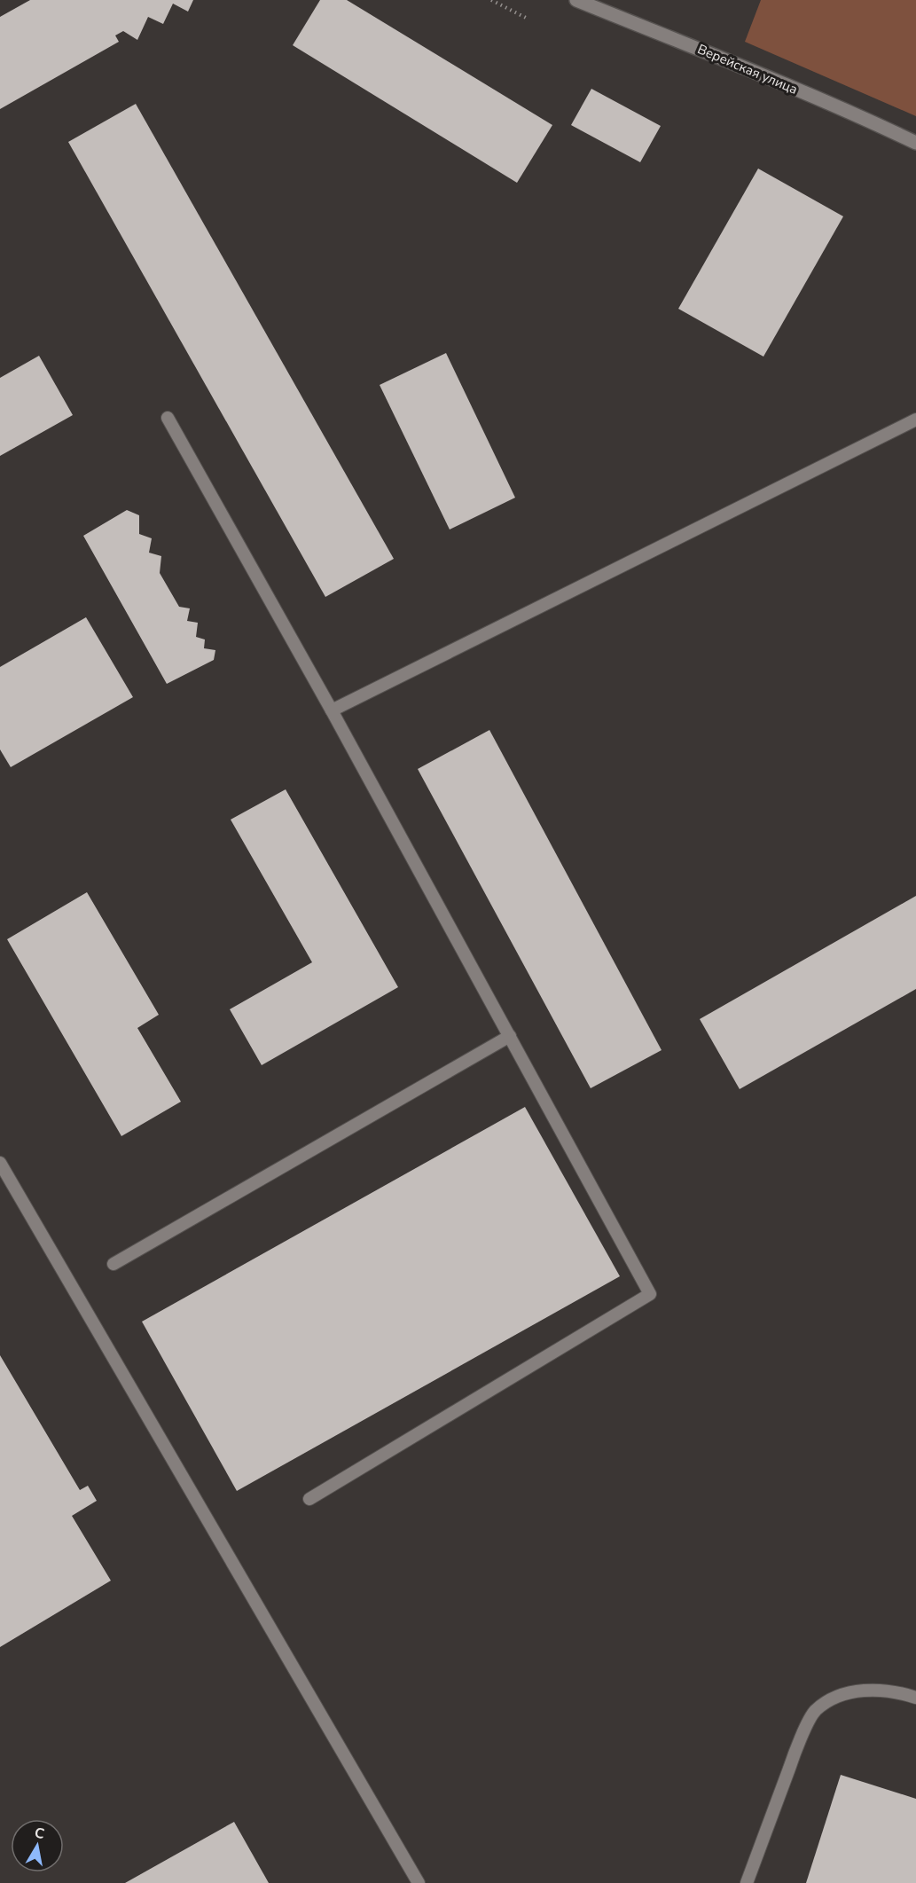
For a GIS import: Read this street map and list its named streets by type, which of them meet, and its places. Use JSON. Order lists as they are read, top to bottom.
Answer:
{
  "streets": {
    "street": ["Верейская улица"]
  },
  "north": "top"
}
